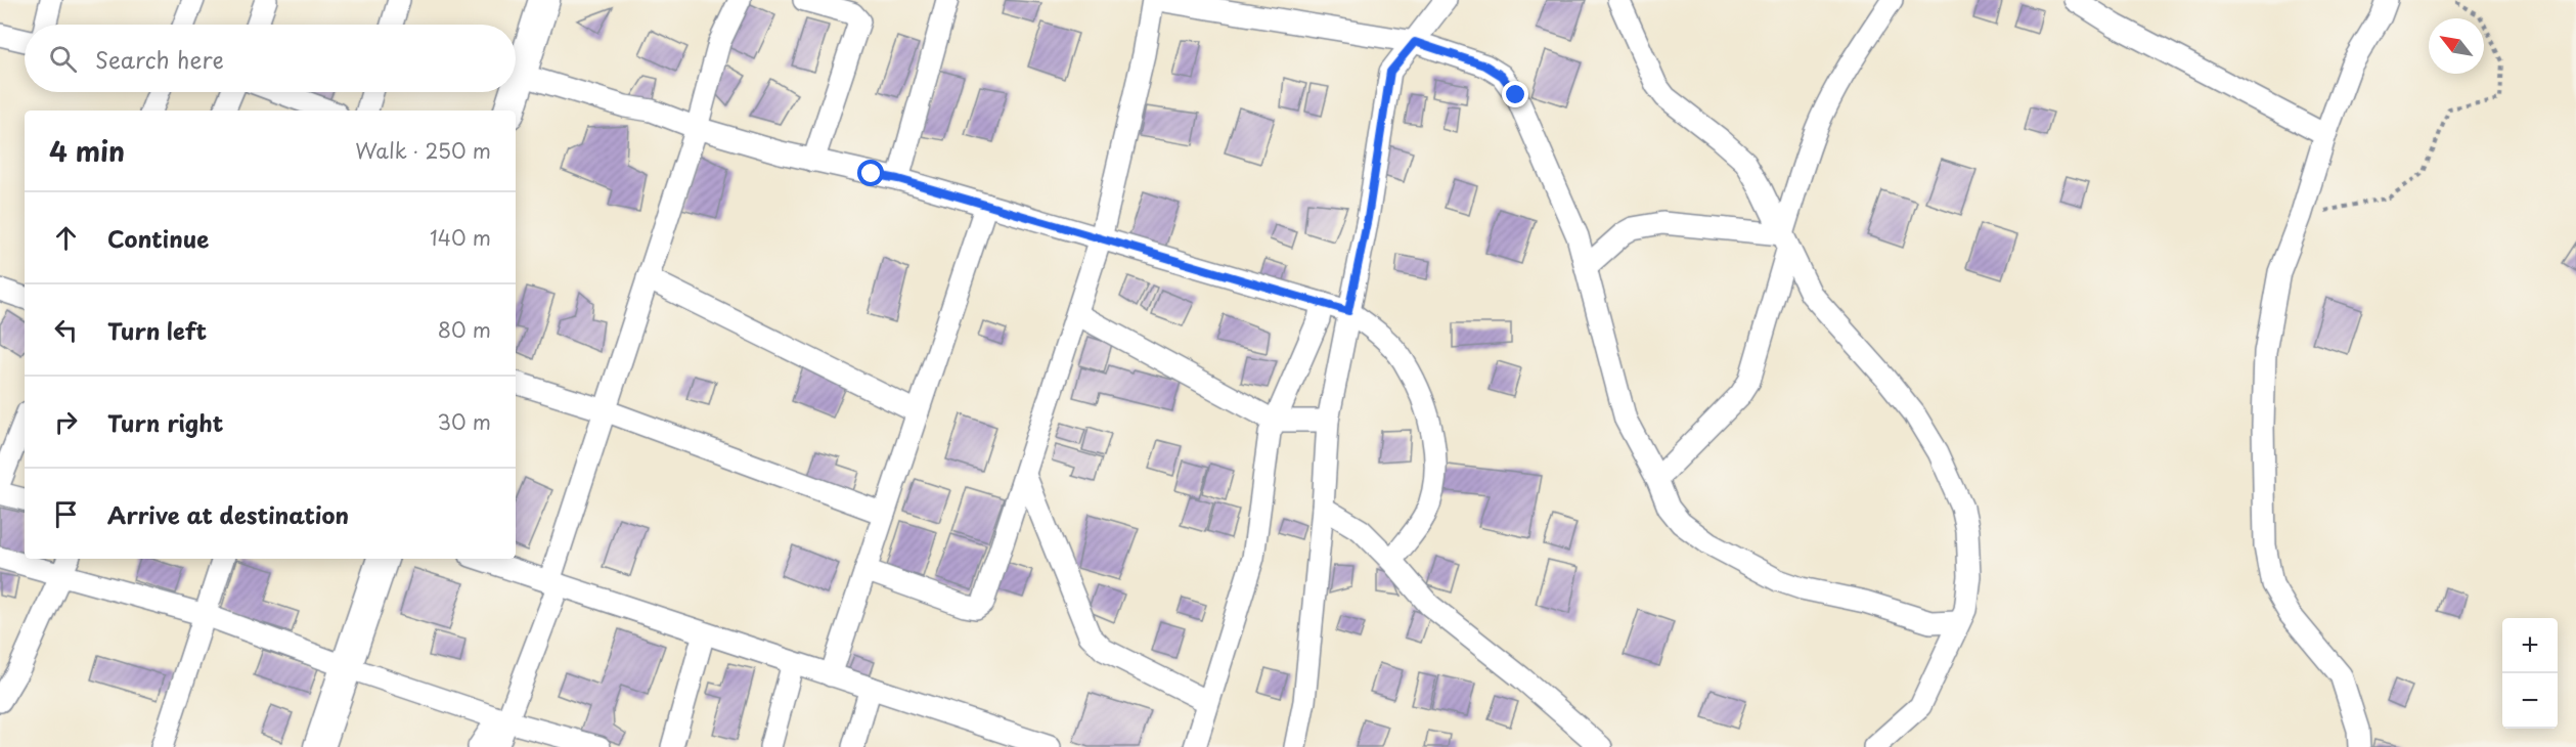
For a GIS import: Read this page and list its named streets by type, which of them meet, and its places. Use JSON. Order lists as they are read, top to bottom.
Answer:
{
  "north": "top left",
  "page": {
    "search": "Search here",
    "heading": ["4 min", "Walk · 250 m"],
    "list": [
      ["Continue", "140 m"],
      ["Turn left", "80 m"],
      ["Turn right", "30 m"],
      "Arrive at destination"
    ],
    "map_buttons": ["+", "−"]
  }
}
